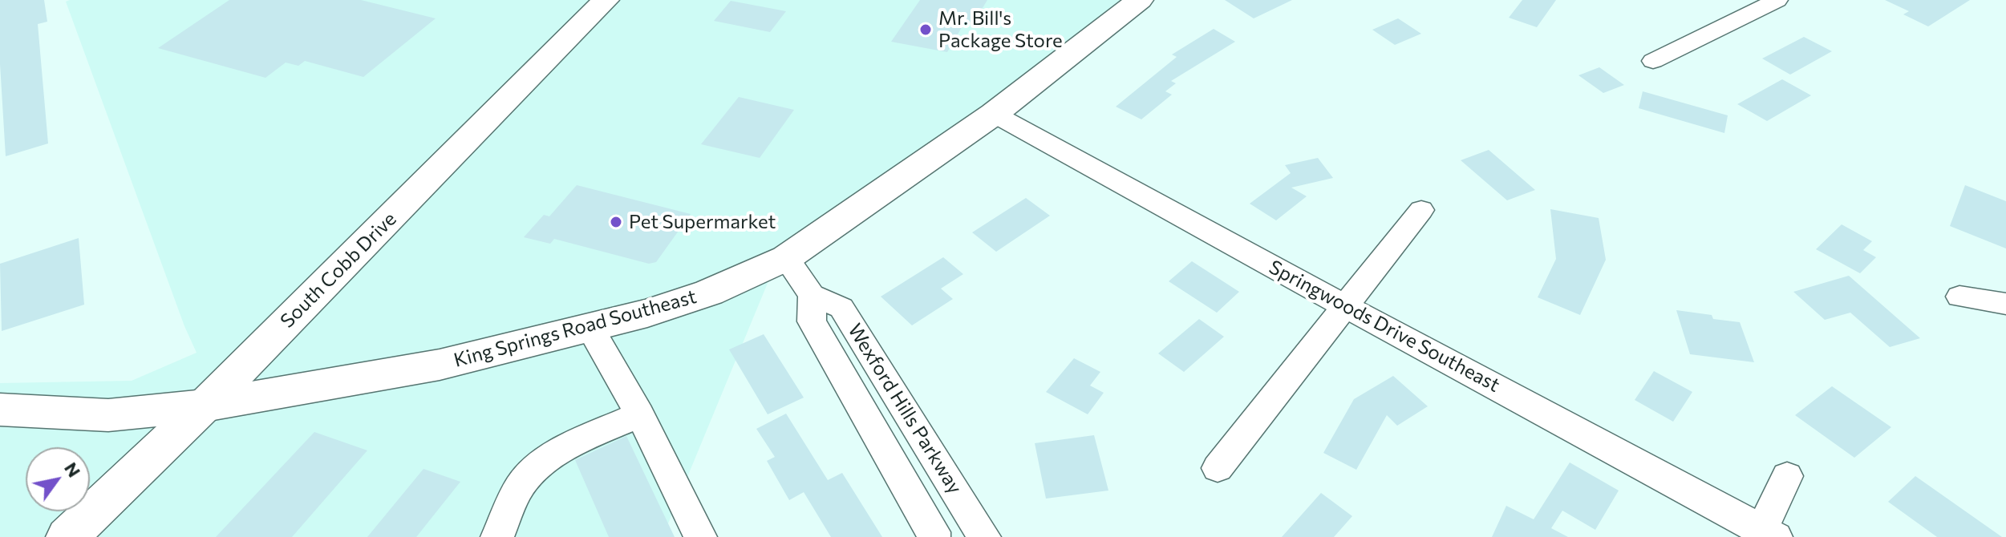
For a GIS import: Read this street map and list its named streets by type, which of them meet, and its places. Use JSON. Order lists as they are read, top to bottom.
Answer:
{
  "streets": {
    "street": [
      "South Cobb Drive",
      "Springwoods Drive Southeast",
      "King Springs Road Southeast",
      "Wexford Hills Parkway"
    ]
  },
  "crossings": [
    ["South Cobb Drive", "King Springs Road Southeast"],
    ["Springwoods Drive Southeast", "King Springs Road Southeast"],
    ["King Springs Road Southeast", "Wexford Hills Parkway"]
  ],
  "places": ["Mr. Bill's Package Store", "Pet Supermarket"],
  "north": "top right"
}
